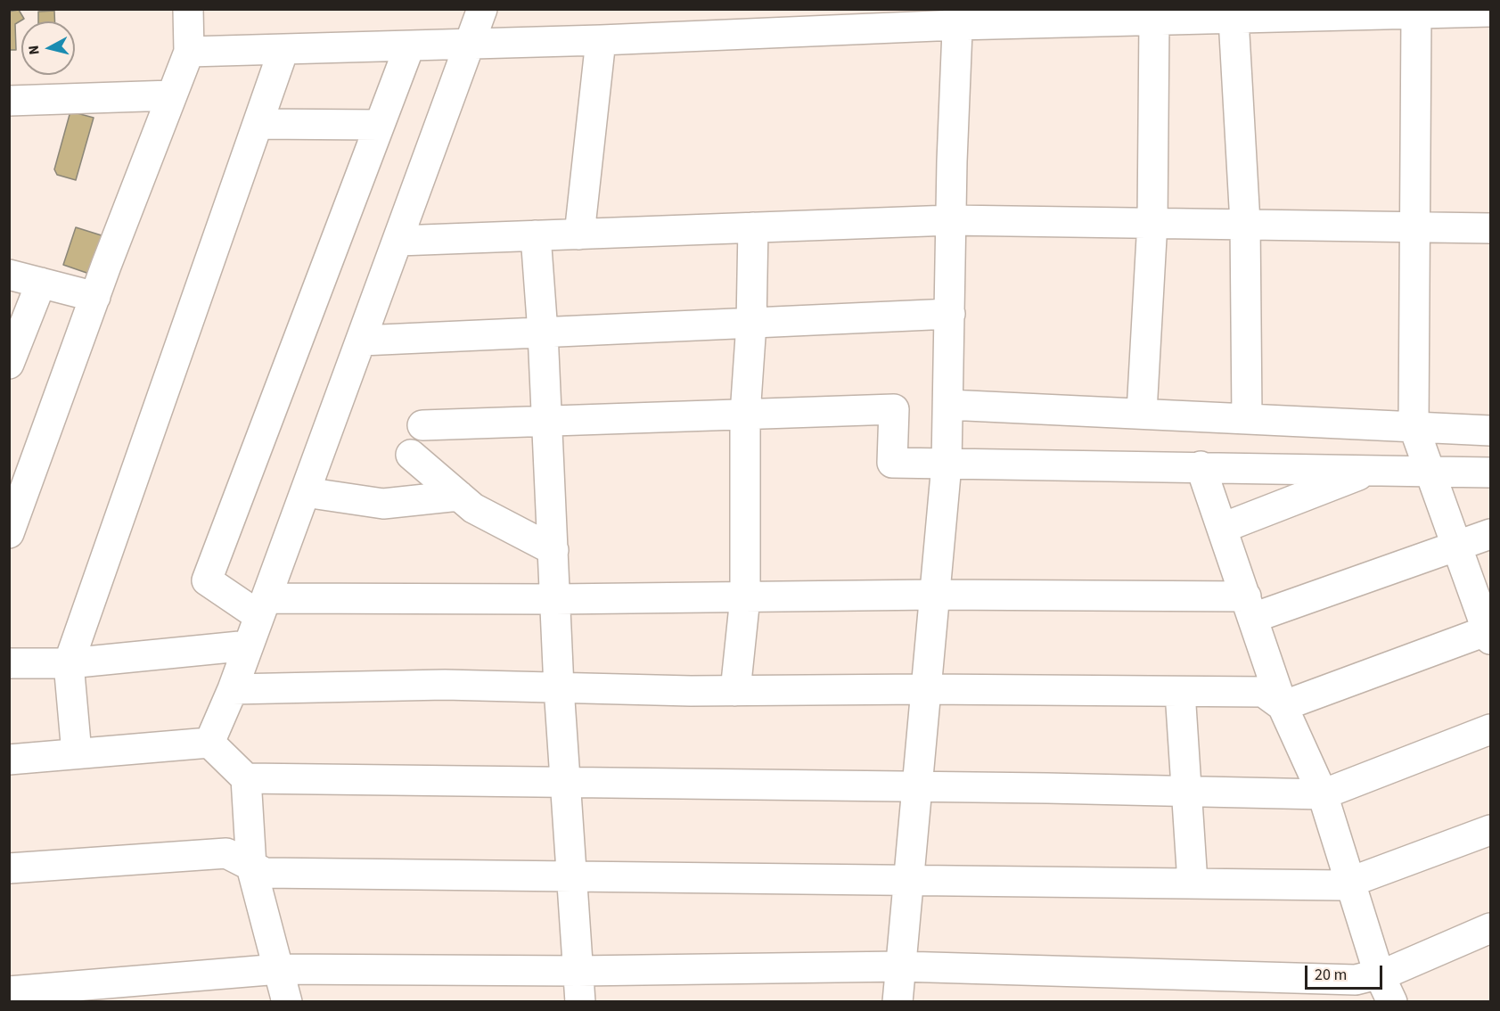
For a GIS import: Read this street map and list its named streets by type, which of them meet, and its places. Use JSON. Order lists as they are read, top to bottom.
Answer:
{
  "scale_bar": "20 m",
  "north": "left"
}
